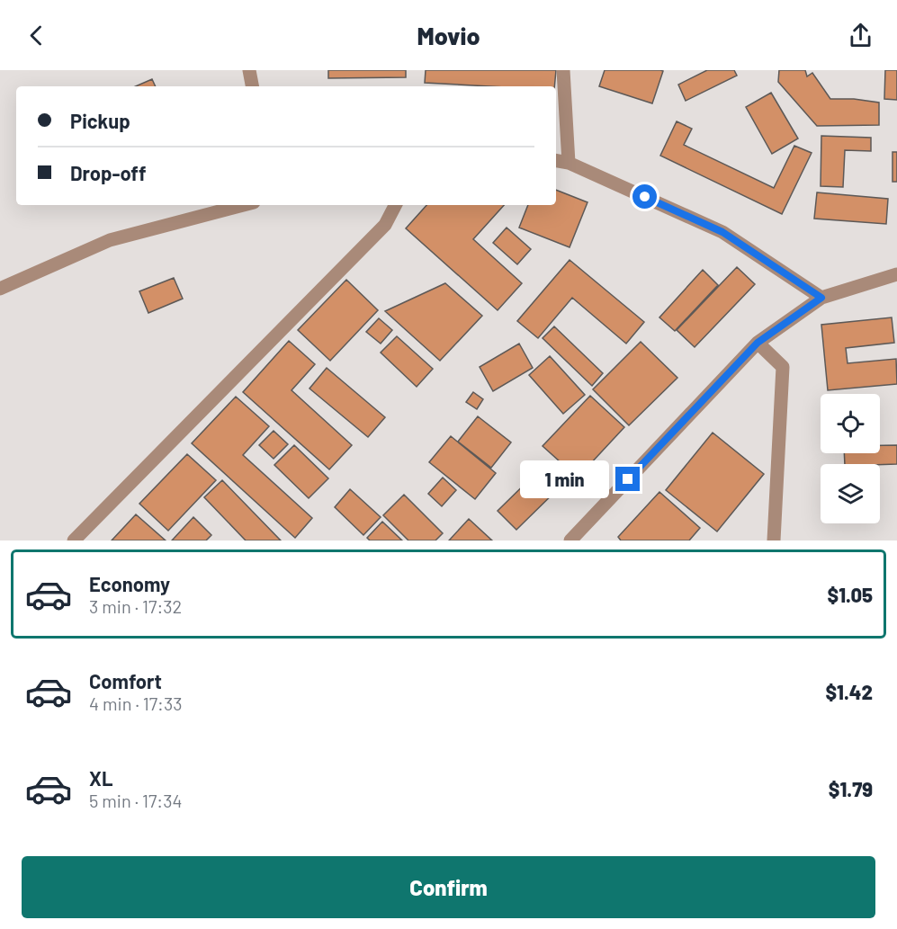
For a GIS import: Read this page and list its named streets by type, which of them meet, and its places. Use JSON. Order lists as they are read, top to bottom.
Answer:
{
  "page": {
    "header": "Movio",
    "banner": ["Pickup", "Drop-off"],
    "bubble": "1 min",
    "list": [
      {
        "name": "Economy",
        "note": "3 min · 17:32",
        "value": "$1.05"
      },
      {
        "name": "Comfort",
        "note": "4 min · 17:33",
        "value": "$1.42"
      },
      {
        "name": "XL",
        "note": "5 min · 17:34",
        "value": "$1.79"
      }
    ],
    "buttons": "Confirm"
  }
}
